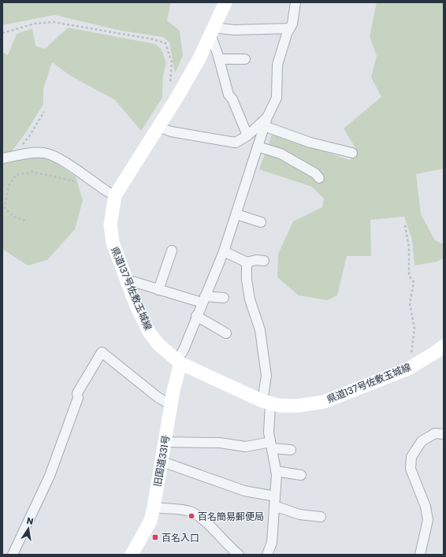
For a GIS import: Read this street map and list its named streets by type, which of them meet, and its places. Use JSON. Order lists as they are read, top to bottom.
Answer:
{
  "streets": {
    "main road": ["県道137号佐敷玉城線", "旧国道331号"]
  },
  "crossings": [
    ["県道137号佐敷玉城線", "旧国道331号"]
  ],
  "places": {
    "other": ["百名簡易郵便局"],
    "transit": ["百名入口"]
  },
  "north": "top"
}
